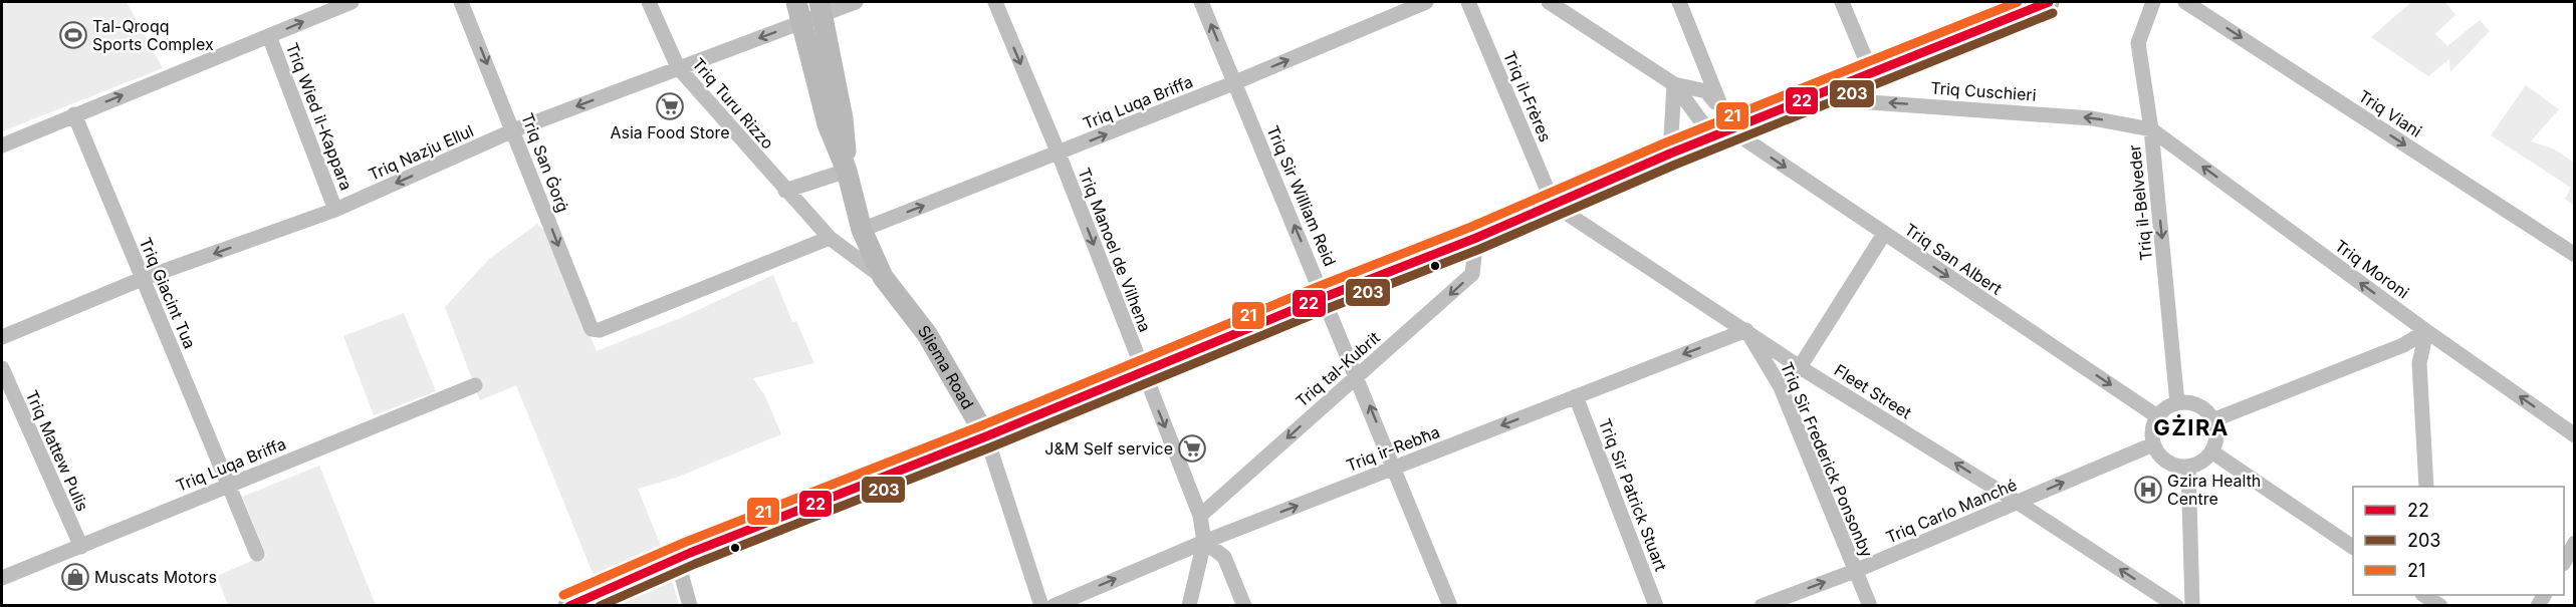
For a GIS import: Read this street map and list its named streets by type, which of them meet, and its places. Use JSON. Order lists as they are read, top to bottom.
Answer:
{
  "streets": {
    "main road": ["Sliema Road"],
    "street": [
      "Triq Cuschieri",
      "Triq il-Frères",
      "Triq Luqa Briffa",
      "Triq Turu Rizzo",
      "Triq Viani",
      "Triq Wied il-Kappara",
      "Triq Nazju Ellul",
      "Triq San Ġorġ",
      "Triq Sir William Reid",
      "Triq il-Belveder",
      "Triq Manoel de Vilhena",
      "Triq San Albert",
      "Triq Moroni",
      "Triq Giacint Tua",
      "Triq tal-Kubrit",
      "Fleet Street",
      "Triq ir-Rebħa",
      "Triq Mattew Pulis",
      "Triq Sir Frederick Ponsonby",
      "Triq Sir Patrick Stuart",
      "Triq Carlo Manché"
    ]
  },
  "crossings": [
    ["Triq Cuschieri", "Triq il-Belveder"],
    ["Triq Cuschieri", "Triq Moroni"],
    ["Triq il-Frères", "Fleet Street"],
    ["Triq Luqa Briffa", "Triq Sir William Reid"],
    ["Triq Luqa Briffa", "Triq Manoel de Vilhena"],
    ["Triq Luqa Briffa", "Triq Giacint Tua"],
    ["Triq Luqa Briffa", "Sliema Road"],
    ["Triq Luqa Briffa", "Triq Mattew Pulis"],
    ["Triq Turu Rizzo", "Triq Nazju Ellul"],
    ["Triq Turu Rizzo", "Triq San Ġorġ"],
    ["Triq Turu Rizzo", "Sliema Road"],
    ["Triq Wied il-Kappara", "Triq Nazju Ellul"],
    ["Triq Nazju Ellul", "Triq San Ġorġ"],
    ["Triq Nazju Ellul", "Triq Giacint Tua"],
    ["Triq Nazju Ellul", "Sliema Road"],
    ["Triq Sir William Reid", "Triq tal-Kubrit"],
    ["Triq Sir William Reid", "Triq ir-Rebħa"],
    ["Triq il-Belveder", "Triq San Albert"],
    ["Triq il-Belveder", "Triq Moroni"],
    ["Triq il-Belveder", "Triq Carlo Manché"],
    ["Triq Manoel de Vilhena", "Triq tal-Kubrit"],
    ["Triq Manoel de Vilhena", "Triq ir-Rebħa"],
    ["Triq San Albert", "Triq Carlo Manché"],
    ["Fleet Street", "Triq ir-Rebħa"],
    ["Fleet Street", "Triq Sir Frederick Ponsonby"],
    ["Fleet Street", "Triq Carlo Manché"],
    ["Triq ir-Rebħa", "Triq Sir Frederick Ponsonby"],
    ["Triq ir-Rebħa", "Triq Sir Patrick Stuart"],
    ["Triq Sir Frederick Ponsonby", "Triq Carlo Manché"]
  ],
  "one_way": [
    "Triq Cuschieri",
    "Triq Luqa Briffa",
    "Triq Viani",
    "Triq Nazju Ellul",
    "Triq Sir William Reid",
    "Triq il-Belveder",
    "Triq Manoel de Vilhena",
    "Triq San Albert",
    "Triq Moroni",
    "Triq tal-Kubrit",
    "Fleet Street",
    "Triq Carlo Manché"
  ],
  "districts": ["GŻIRA"],
  "places": {
    "sports": ["Tal-Qroqq Sports Complex"],
    "supermarket": ["Asia Food Store", "J&M Self service"],
    "hospital": ["Gzira Health Centre"],
    "shop": ["Muscats Motors"]
  },
  "lines": ["transit line 22", "transit line 21", "transit line 203"],
  "legend": ["22", "203", "21"]
}
